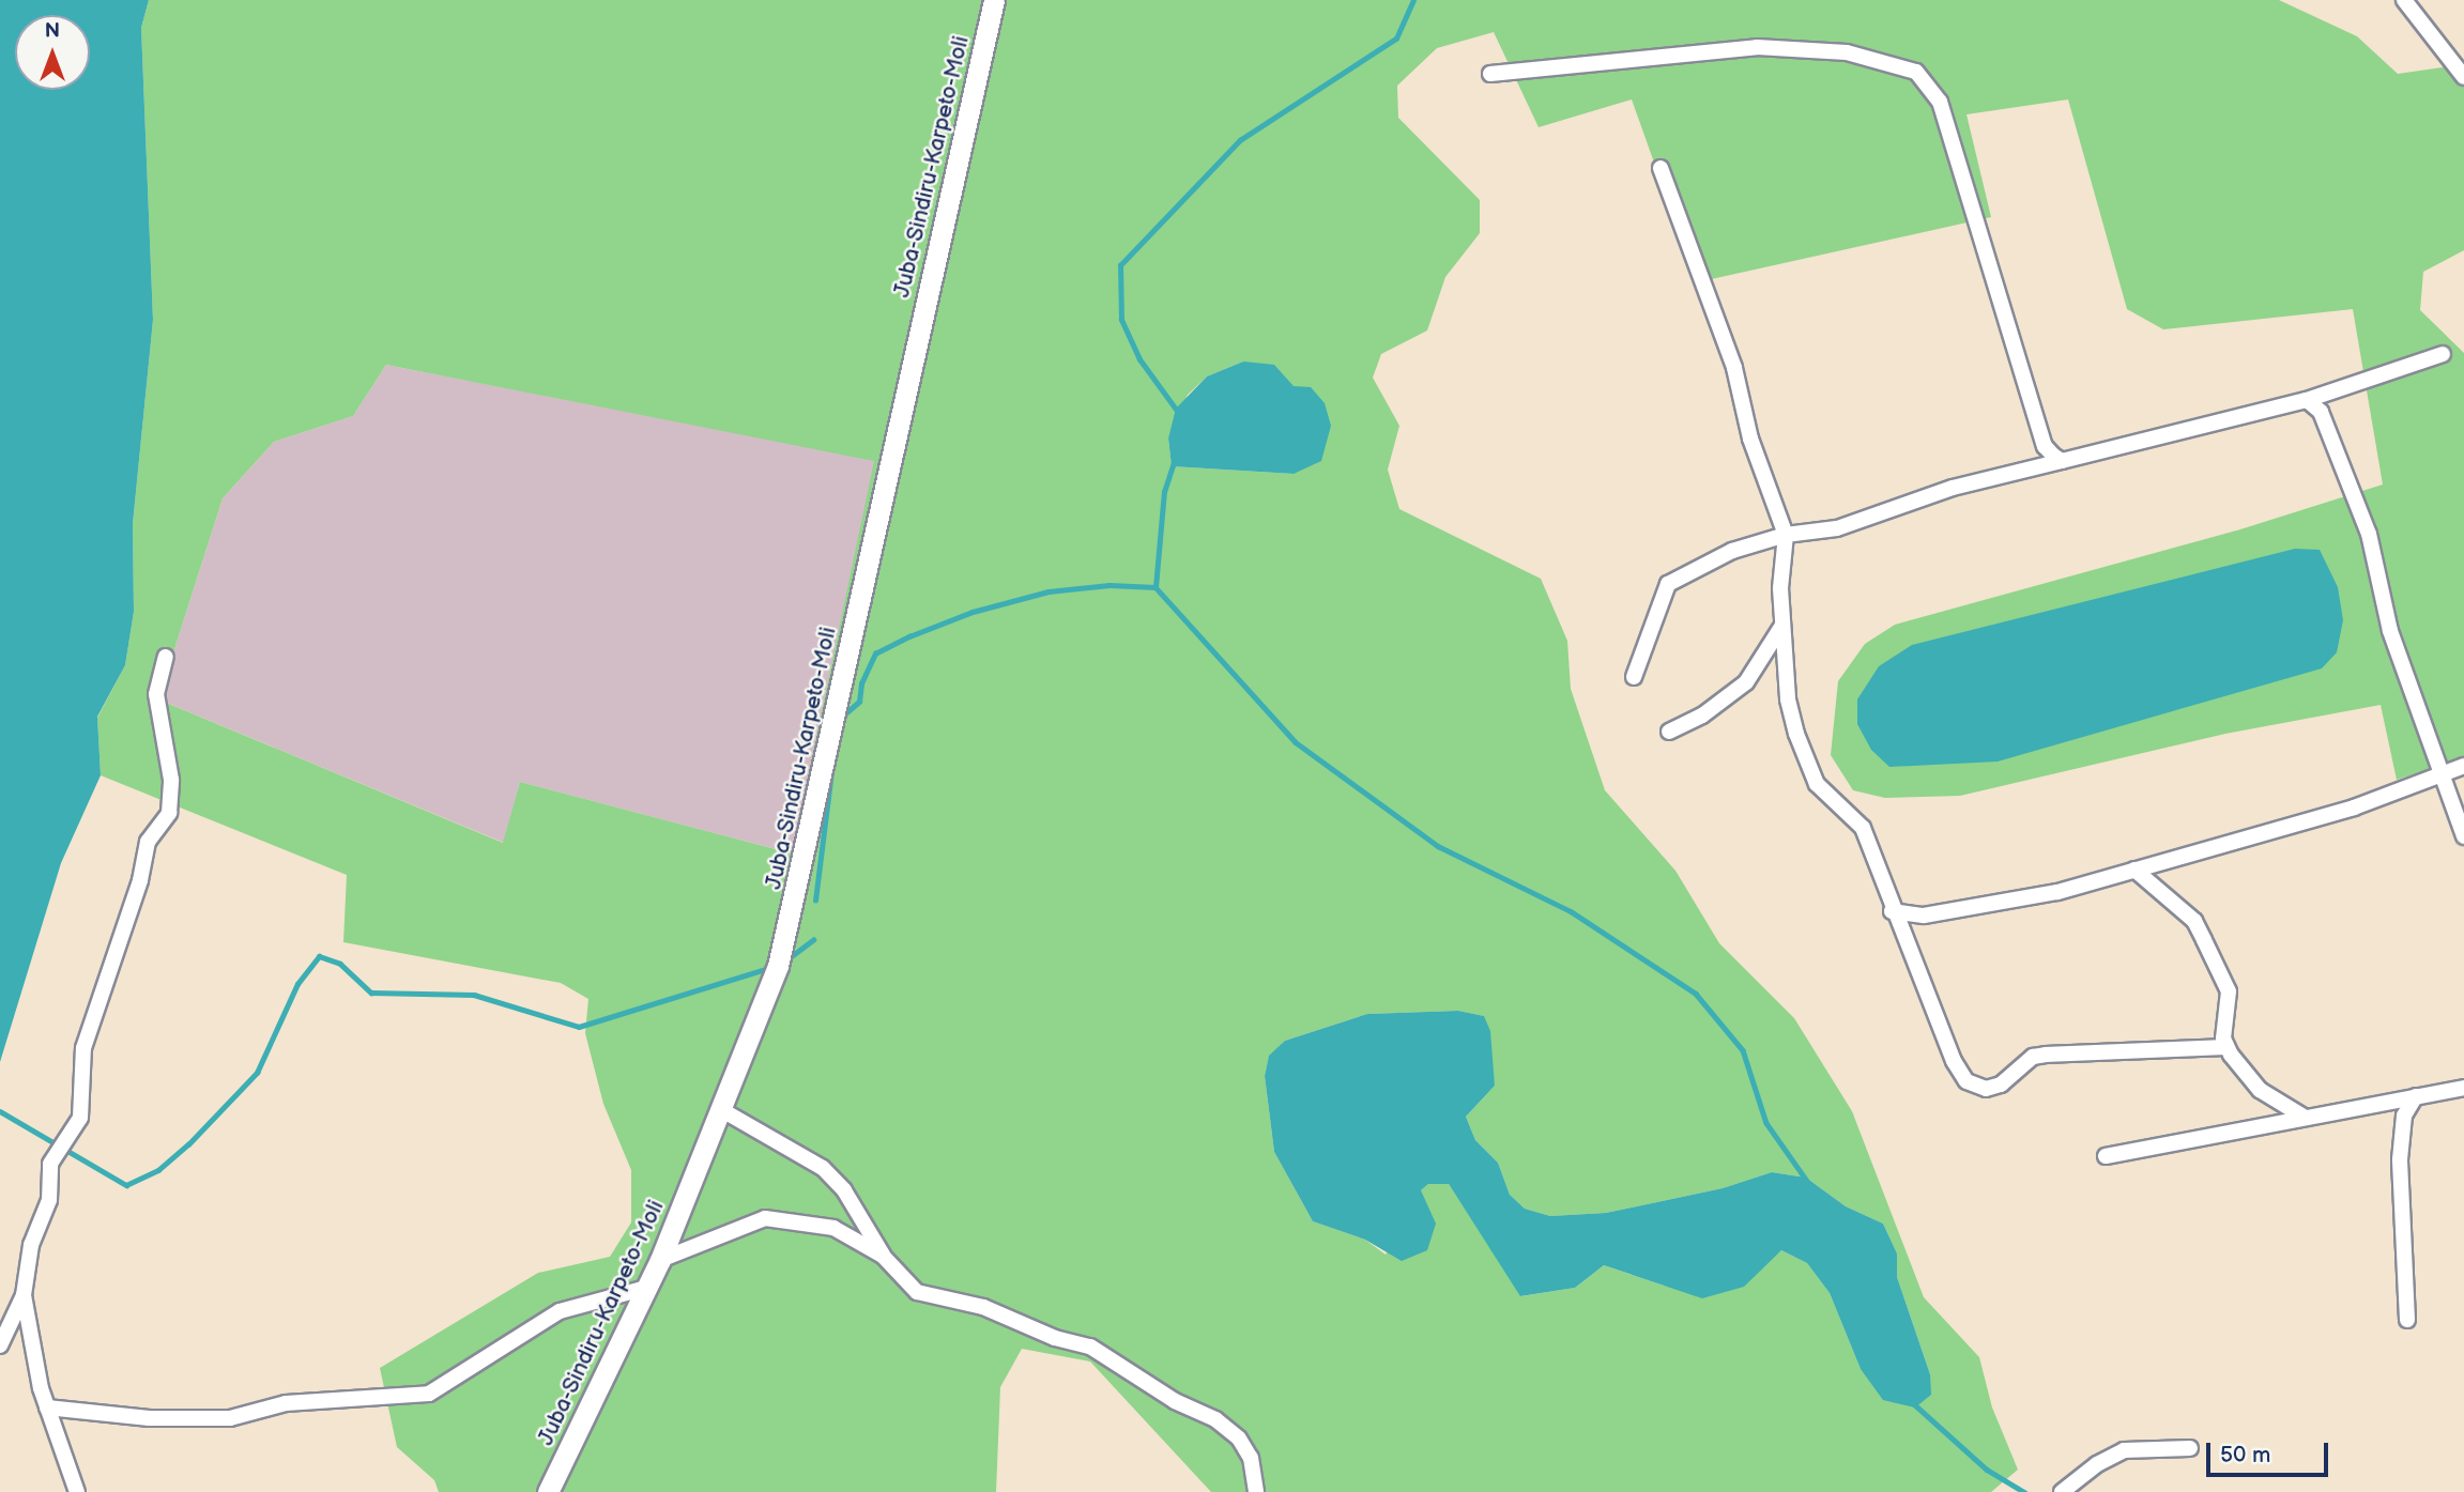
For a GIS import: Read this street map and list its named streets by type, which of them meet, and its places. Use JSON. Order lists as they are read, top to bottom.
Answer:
{
  "streets": {
    "main road": ["Juba-Sindiru-Karpeto-Moli"]
  },
  "scale_bar": "50 m",
  "north": "top"
}
